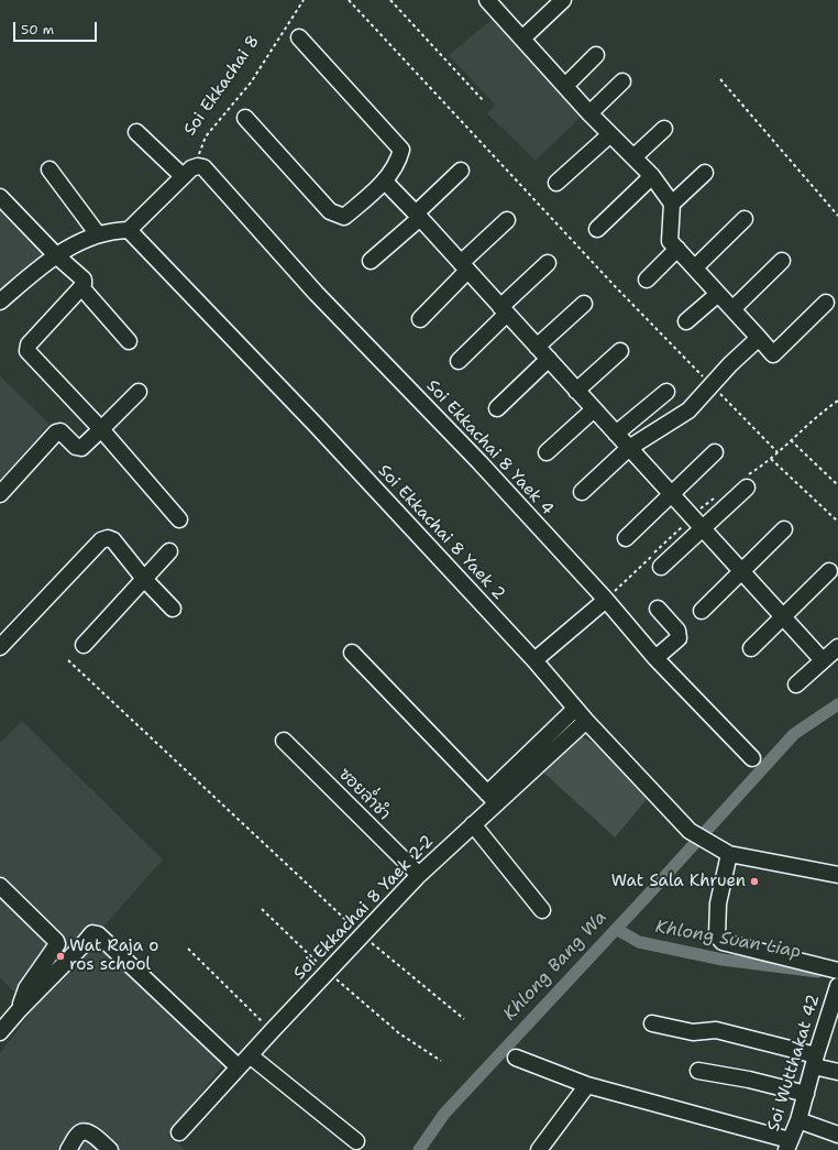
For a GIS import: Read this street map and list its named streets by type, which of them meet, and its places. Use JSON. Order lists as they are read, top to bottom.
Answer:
{
  "streets": {
    "street": [
      "Soi Ekkachai 8 Yaek 4",
      "Soi Ekkachai 8 Yaek 2",
      "ซอยล่ำชำ",
      "Soi Ekkachai 8 Yaek 2-2",
      "Soi Wutthakat 42"
    ],
    "path": ["Soi Ekkachai 8"]
  },
  "crossings": [
    ["Soi Ekkachai 8", "Soi Ekkachai 8 Yaek 4"],
    ["Soi Ekkachai 8 Yaek 2", "Soi Ekkachai 8 Yaek 2-2"],
    ["ซอยล่ำชำ", "Soi Ekkachai 8 Yaek 2-2"]
  ],
  "water": ["Khlong Suan Liap", "Khlong Bang Wa"],
  "places": ["Wat Sala Khruen", "Wat Raja o ros school"],
  "scale_bar": "50 m"
}
